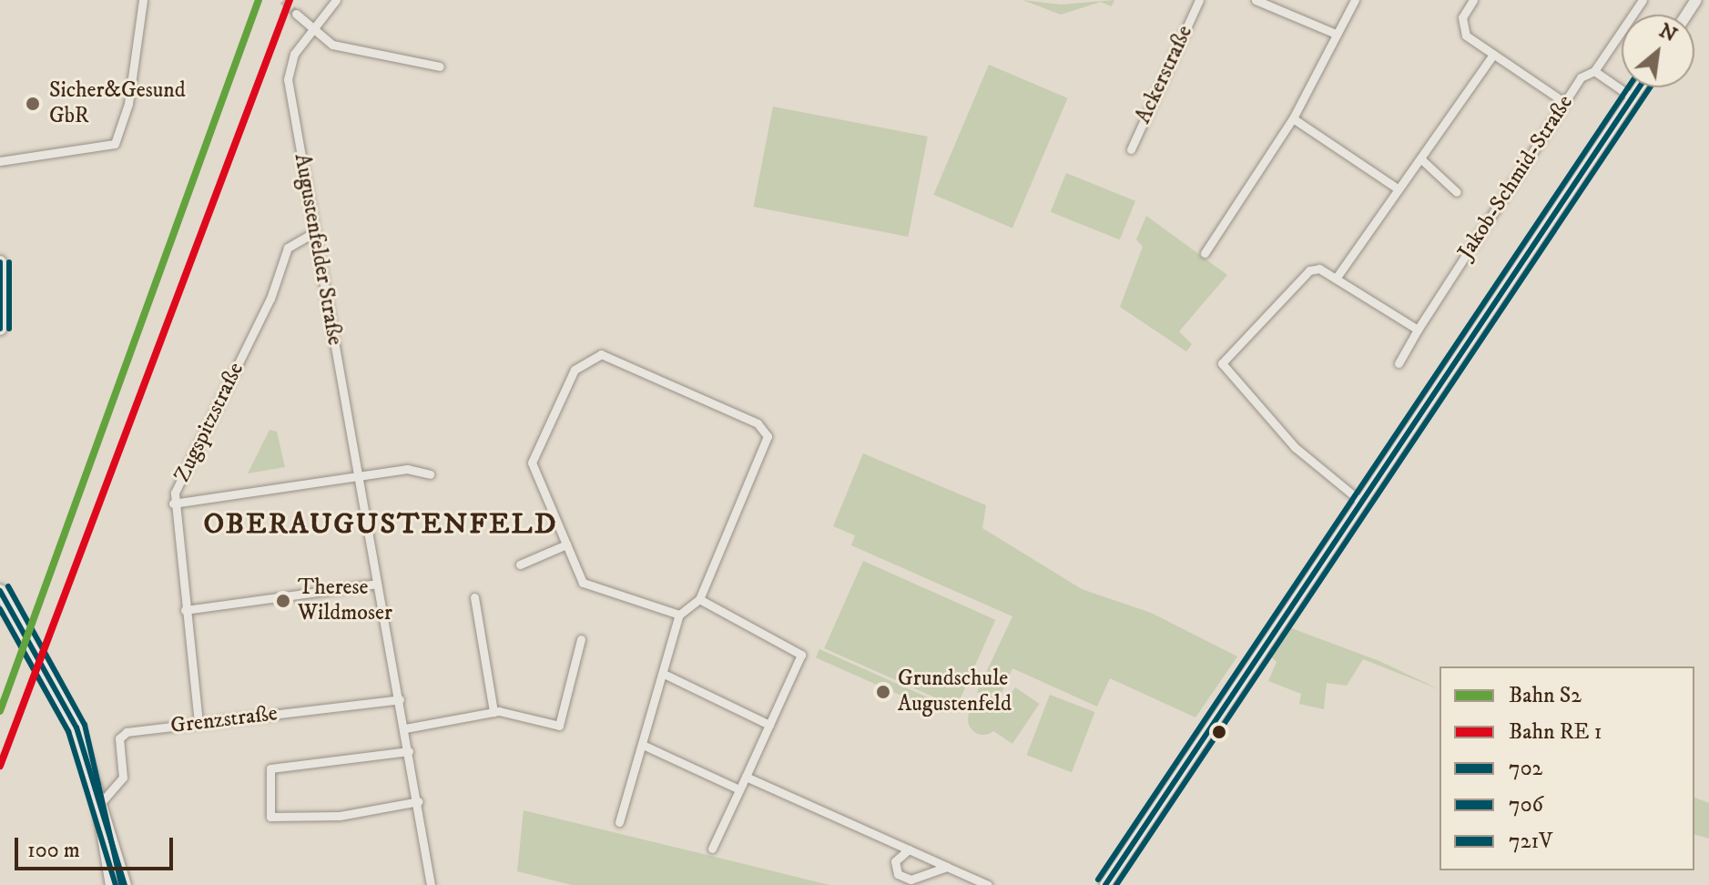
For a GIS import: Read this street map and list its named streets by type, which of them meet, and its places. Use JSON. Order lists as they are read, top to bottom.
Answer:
{
  "streets": {
    "street": [
      "Ackerstraße",
      "Jakob-Schmid-Straße",
      "Augustenfelder Straße",
      "Zugspitzstraße",
      "Grenzstraße"
    ]
  },
  "crossings": [
    ["Augustenfelder Straße", "Zugspitzstraße"],
    ["Augustenfelder Straße", "Grenzstraße"],
    ["Zugspitzstraße", "Grenzstraße"]
  ],
  "districts": ["OBERAUGUSTENFELD"],
  "places": ["Sicher&Gesund GbR", "Therese Wildmoser", "Grundschule Augustenfeld"],
  "lines": [
    "rail line S2",
    "transit line 702",
    "transit line 706",
    "transit line 721V"
  ],
  "legend": [
    "Bahn S2",
    "Bahn RE 1",
    "702",
    "706",
    "721V"
  ],
  "scale_bar": "100 m",
  "north": "top right"
}
